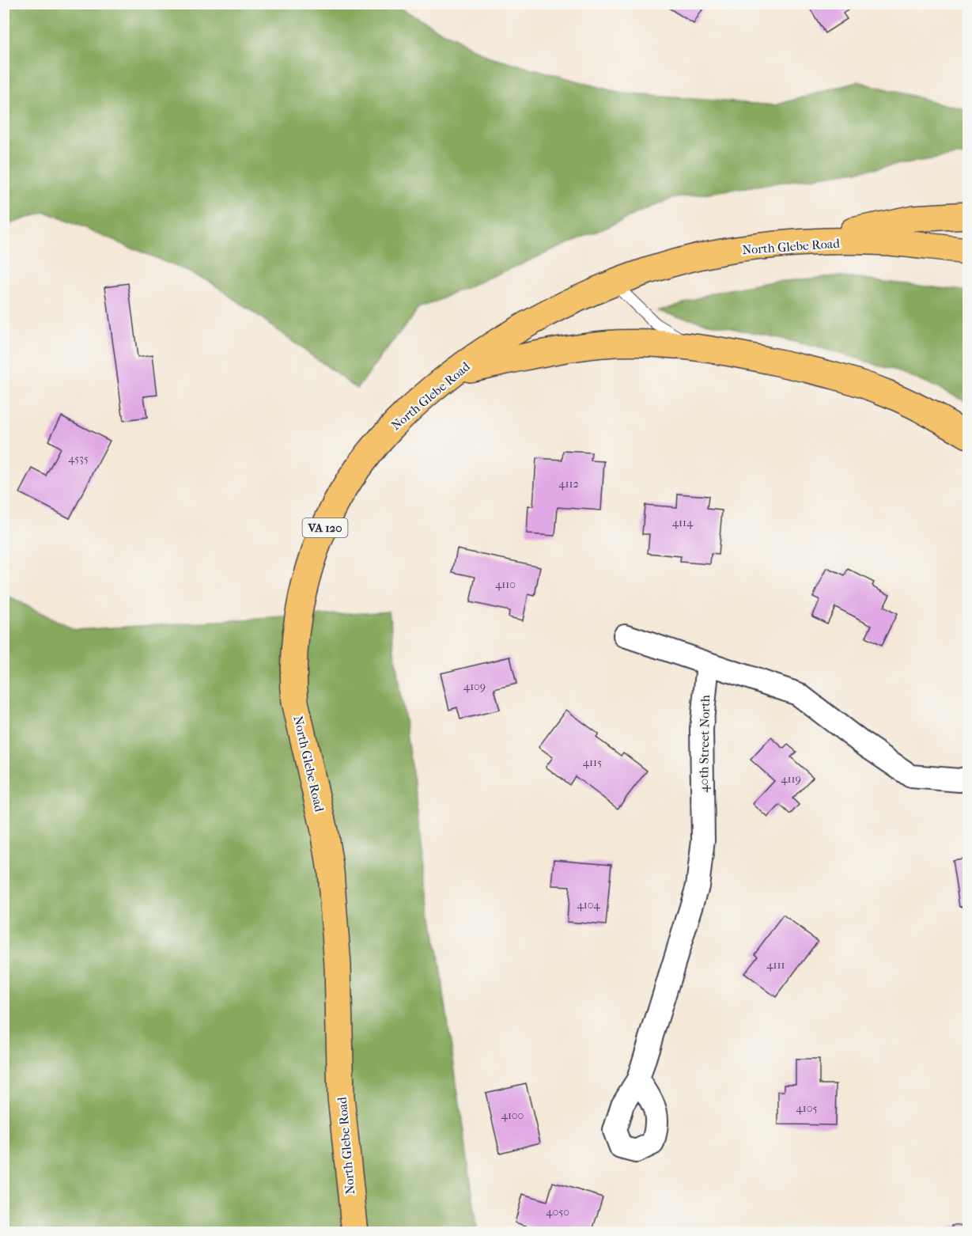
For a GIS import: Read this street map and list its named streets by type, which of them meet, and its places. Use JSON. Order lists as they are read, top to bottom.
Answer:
{
  "streets": {
    "main road": ["North Glebe Road", "VA 120"],
    "street": ["40th Street North"]
  },
  "house_numbers": [
    "4535",
    "4112",
    "4114",
    "4110",
    "4109",
    "4115",
    "4119",
    "4104",
    "4111",
    "4105",
    "4100",
    "4050"
  ]
}
